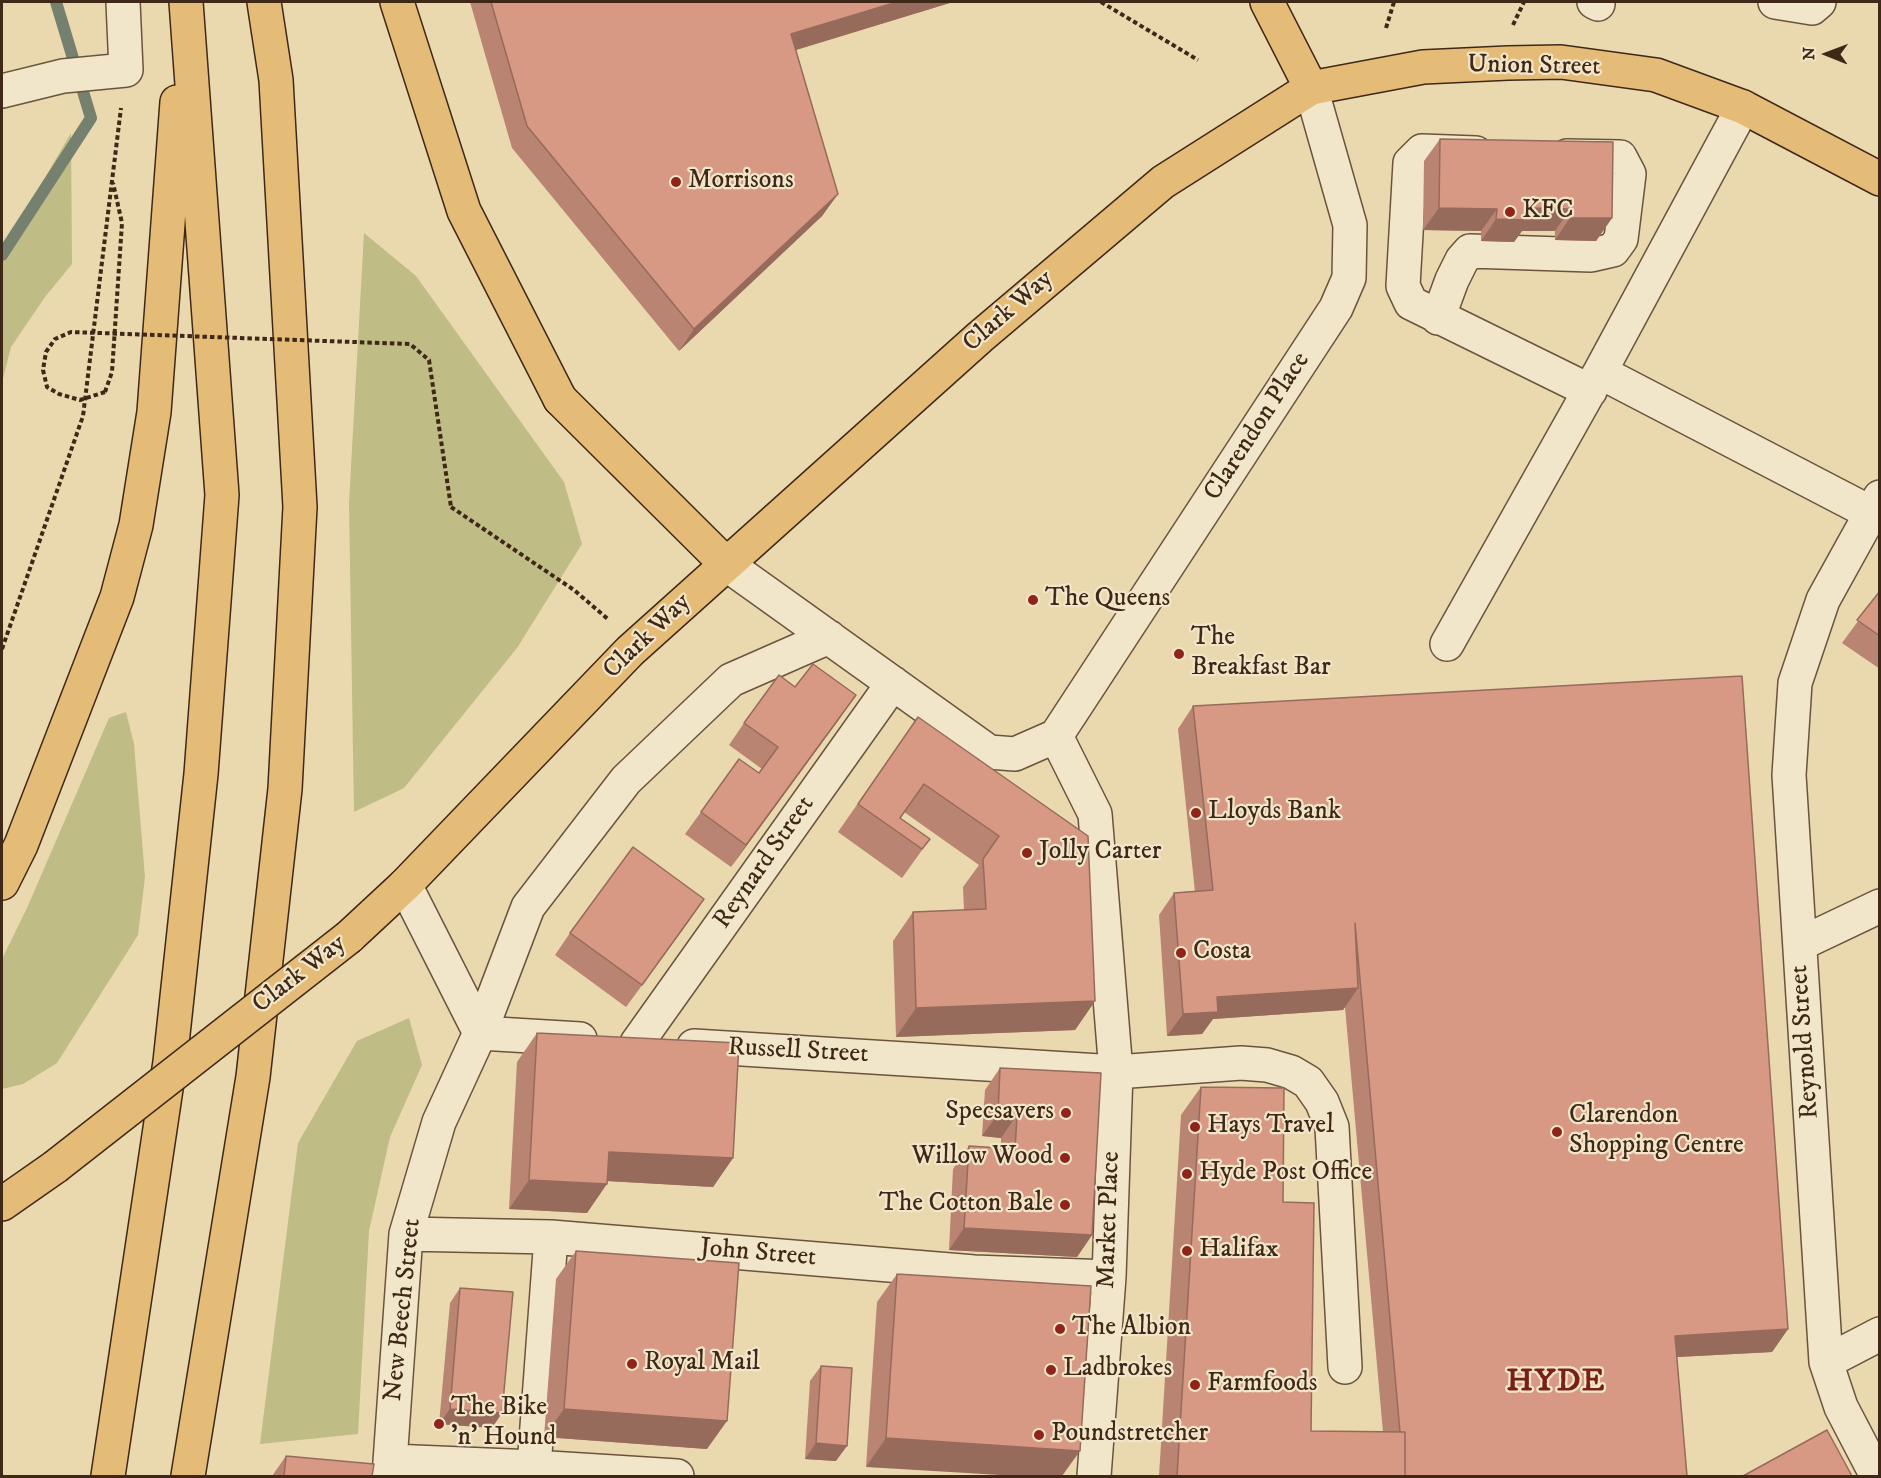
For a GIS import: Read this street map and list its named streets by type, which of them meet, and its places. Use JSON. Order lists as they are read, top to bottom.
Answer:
{
  "streets": {
    "main road": ["Union Street", "Clark Way"],
    "street": [
      "Clarendon Place",
      "Reynard Street",
      "Reynold Street",
      "Russell Street",
      "Market Place",
      "John Street",
      "New Beech Street"
    ]
  },
  "crossings": [
    ["Union Street", "Clark Way"],
    ["Union Street", "Clarendon Place"],
    ["Clark Way", "Clarendon Place"],
    ["Clarendon Place", "Market Place"],
    ["Reynard Street", "Russell Street"],
    ["Russell Street", "Market Place"],
    ["Russell Street", "New Beech Street"],
    ["Market Place", "John Street"],
    ["John Street", "New Beech Street"]
  ],
  "districts": ["HYDE"],
  "places": [
    "Morrisons",
    "KFC",
    "The Queens",
    "The Breakfast Bar",
    "Lloyds Bank",
    "Jolly Carter",
    "Costa",
    "Specsavers",
    "Hays Travel",
    "Clarendon Shopping Centre",
    "Willow Wood",
    "Hyde Post Office",
    "The Cotton Bale",
    "Halifax",
    "The Albion",
    "Royal Mail",
    "Ladbrokes",
    "Farmfoods",
    "The Bike 'n' Hound",
    "Poundstretcher"
  ],
  "north": "left"
}
